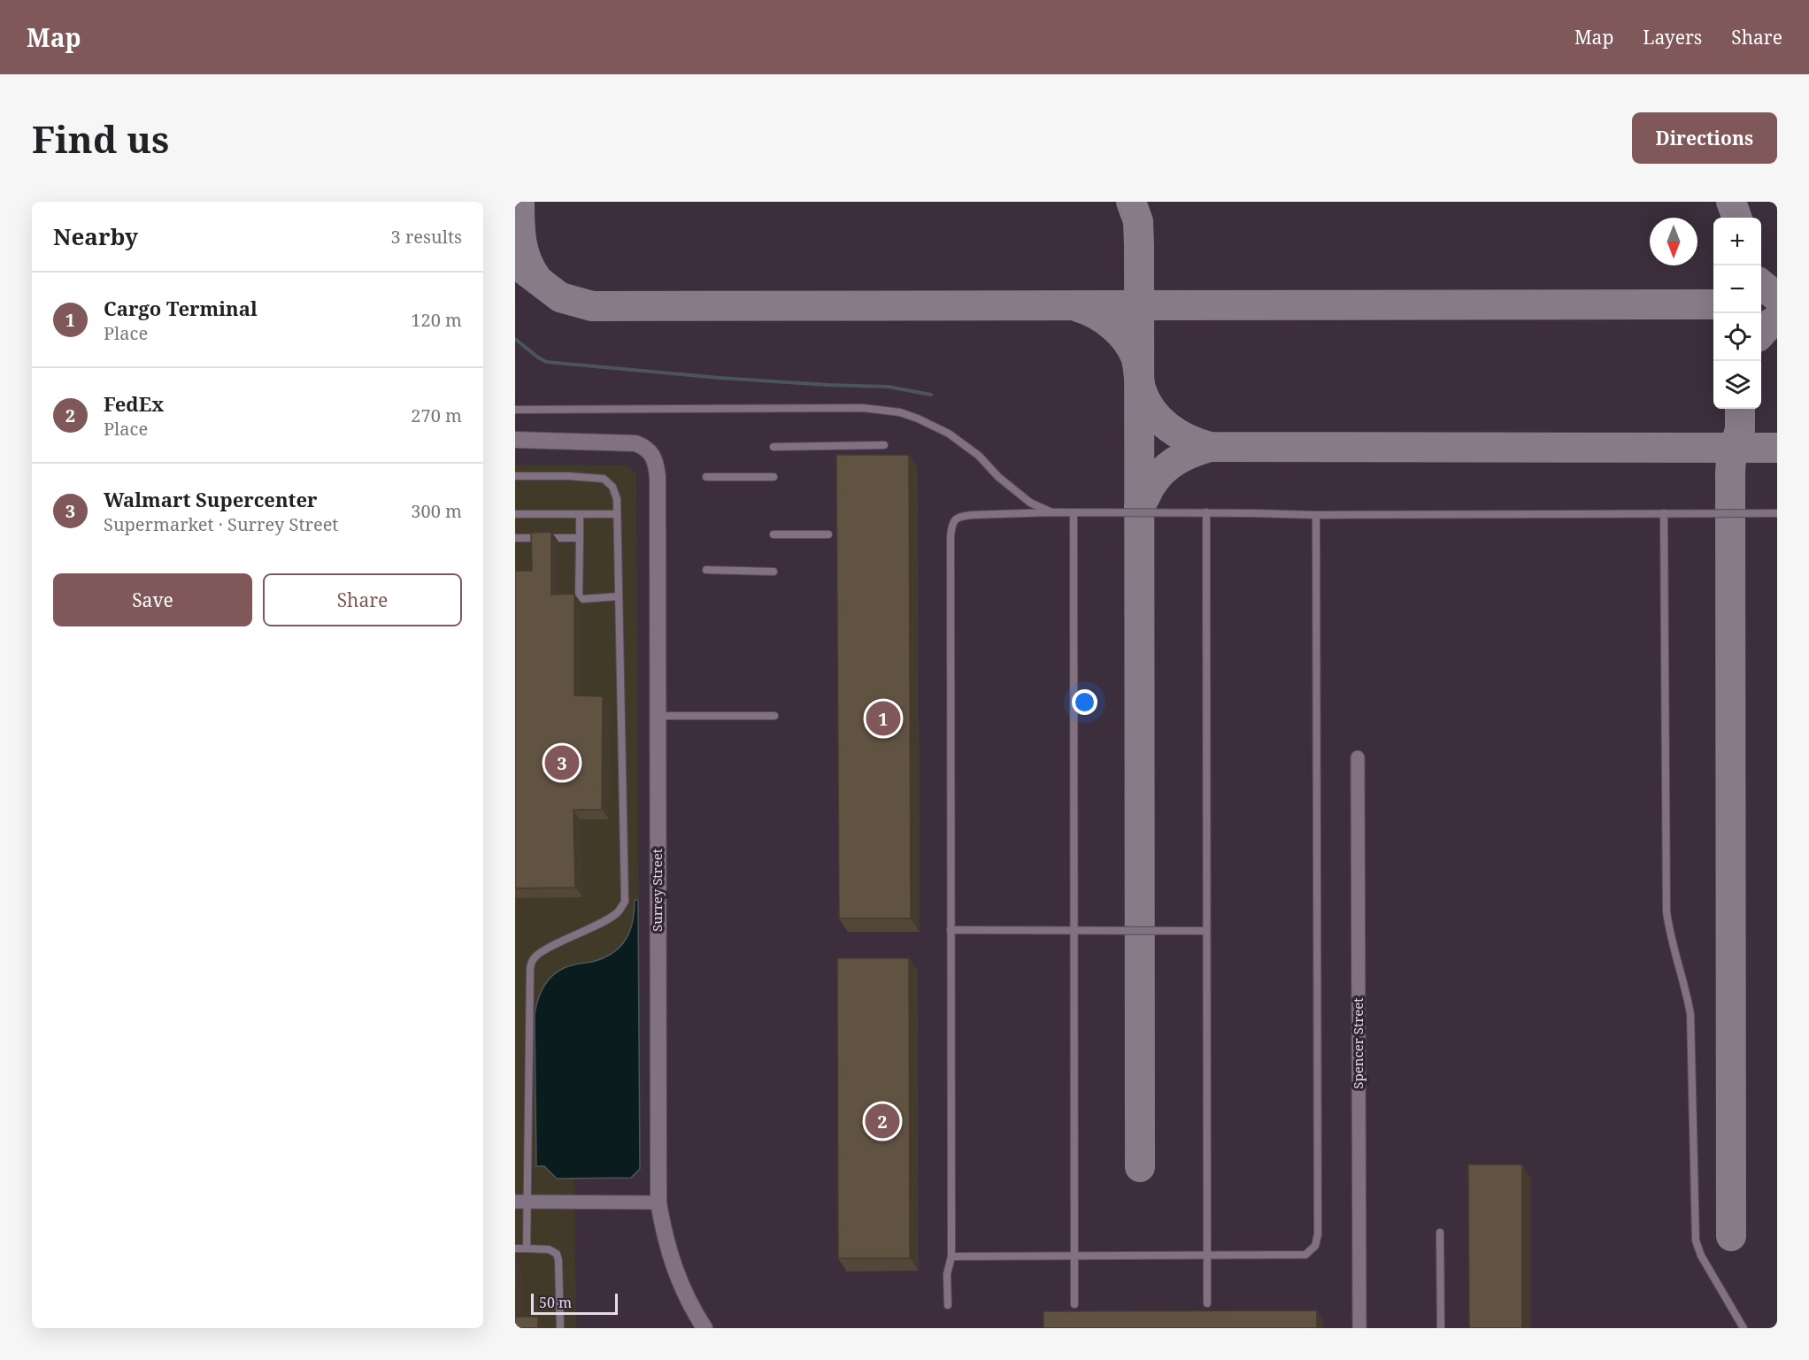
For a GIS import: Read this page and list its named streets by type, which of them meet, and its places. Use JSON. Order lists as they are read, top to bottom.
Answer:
{
  "streets": {
    "street": ["Surrey Street", "Spencer Street"]
  },
  "scale_bar": "50 m",
  "north": "bottom",
  "page": {
    "header": "Map",
    "nav": ["Map", "Layers", "Share"],
    "buttons": [
      "Directions",
      ["Save", "Share"]
    ],
    "title": "Find us",
    "heading": ["Nearby", "3 results"],
    "map_buttons": ["+", "−"],
    "list": [
      {
        "mark": "1",
        "name": "Cargo Terminal",
        "note": "Place",
        "value": "120 m"
      },
      {
        "mark": "2",
        "name": "FedEx",
        "note": "Place",
        "value": "270 m"
      },
      {
        "mark": "3",
        "name": "Walmart Supercenter",
        "note": "Supermarket · Surrey Street",
        "value": "300 m"
      }
    ],
    "pins": ["1", "3", "2"],
    "scale": "50 m"
  }
}
